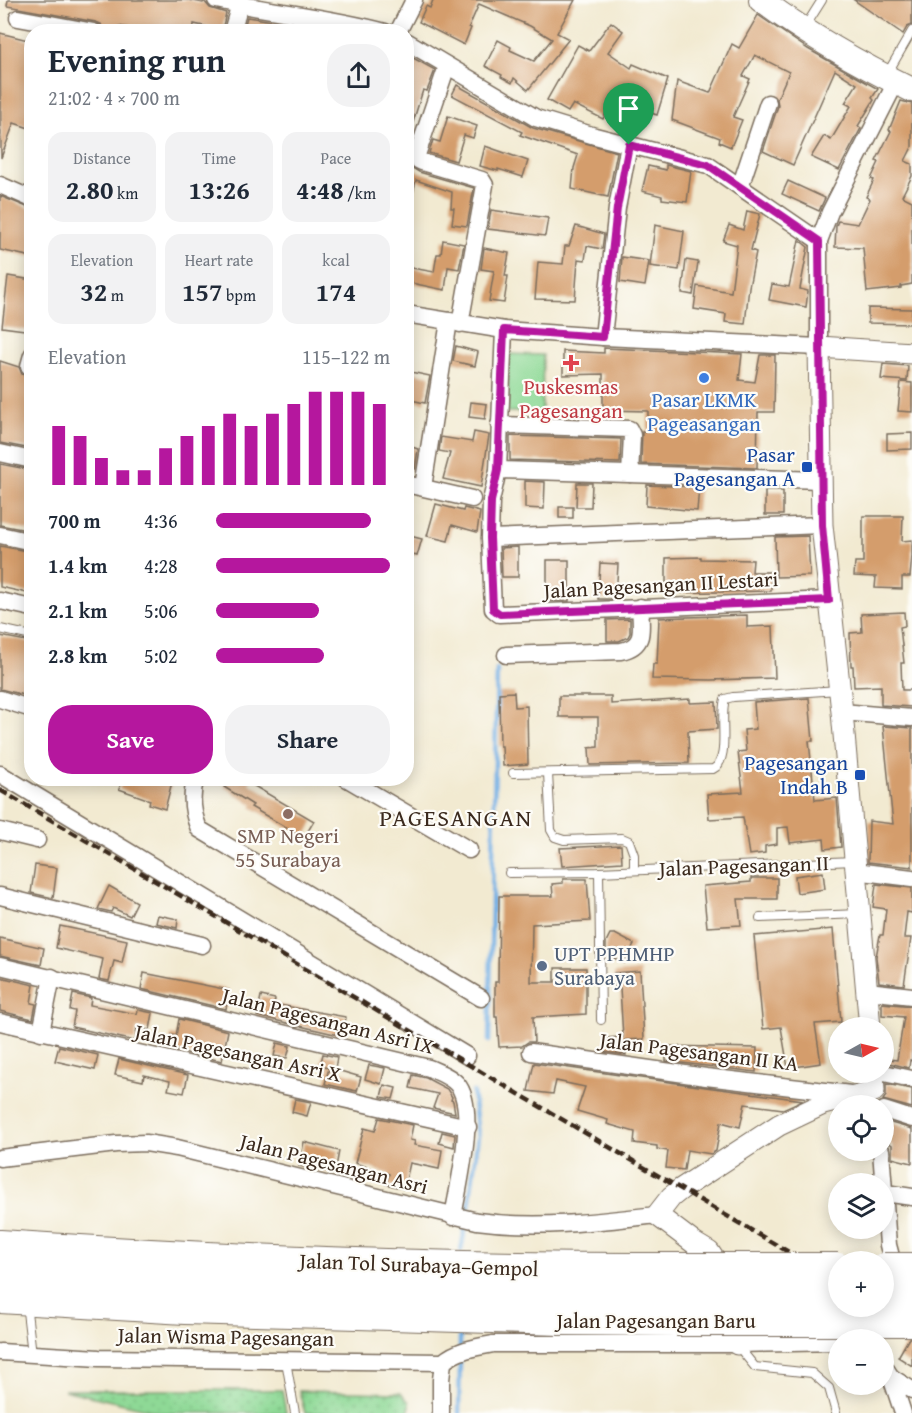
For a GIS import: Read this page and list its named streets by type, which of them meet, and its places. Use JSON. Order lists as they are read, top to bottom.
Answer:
{
  "streets": {
    "highway": ["Jalan Tol Surabaya–Gempol"],
    "street": [
      "Jalan Pagesangan II Lestari",
      "Jalan Pagesangan II",
      "Jalan Pagesangan Asri IX",
      "Jalan Pagesangan II KA",
      "Jalan Pagesangan Asri X",
      "Jalan Pagesangan Asri",
      "Jalan Pagesangan Baru",
      "Jalan Wisma Pagesangan"
    ]
  },
  "crossings": [
    ["Jalan Pagesangan II Lestari", "Jalan Pagesangan II"],
    ["Jalan Pagesangan Asri IX", "Jalan Pagesangan Asri X"],
    ["Jalan Pagesangan Asri IX", "Jalan Pagesangan Asri"],
    ["Jalan Pagesangan Baru", "Jalan Wisma Pagesangan"]
  ],
  "districts": ["PAGESANGAN"],
  "places": {
    "health": ["Puskesmas Pagesangan"],
    "other": ["Pasar LKMK Pageasangan", "SMP Negeri 55 Surabaya", "UPT PPHMHP Surabaya"],
    "transit": ["Pasar Pagesangan A", "Pagesangan Indah B"]
  },
  "north": "right",
  "page": {
    "heading": ["Evening run", "21:02 · 4 × 700 m"],
    "stats": [
      ["Distance", "2.80 km"],
      ["Time", "13:26"],
      ["Pace", "4:48 /km"],
      ["Elevation", "32 m"],
      ["Heart rate", "157 bpm"],
      ["kcal", "174"]
    ],
    "chart": ["Elevation", "115–122 m"],
    "list": [
      {
        "name": "700 m",
        "note": "4:36"
      },
      {
        "name": "1.4 km",
        "note": "4:28"
      },
      {
        "name": "2.1 km",
        "note": "5:06"
      },
      {
        "name": "2.8 km",
        "note": "5:02"
      }
    ],
    "buttons": ["Save", "Share"],
    "map_buttons": ["+", "−"]
  }
}
